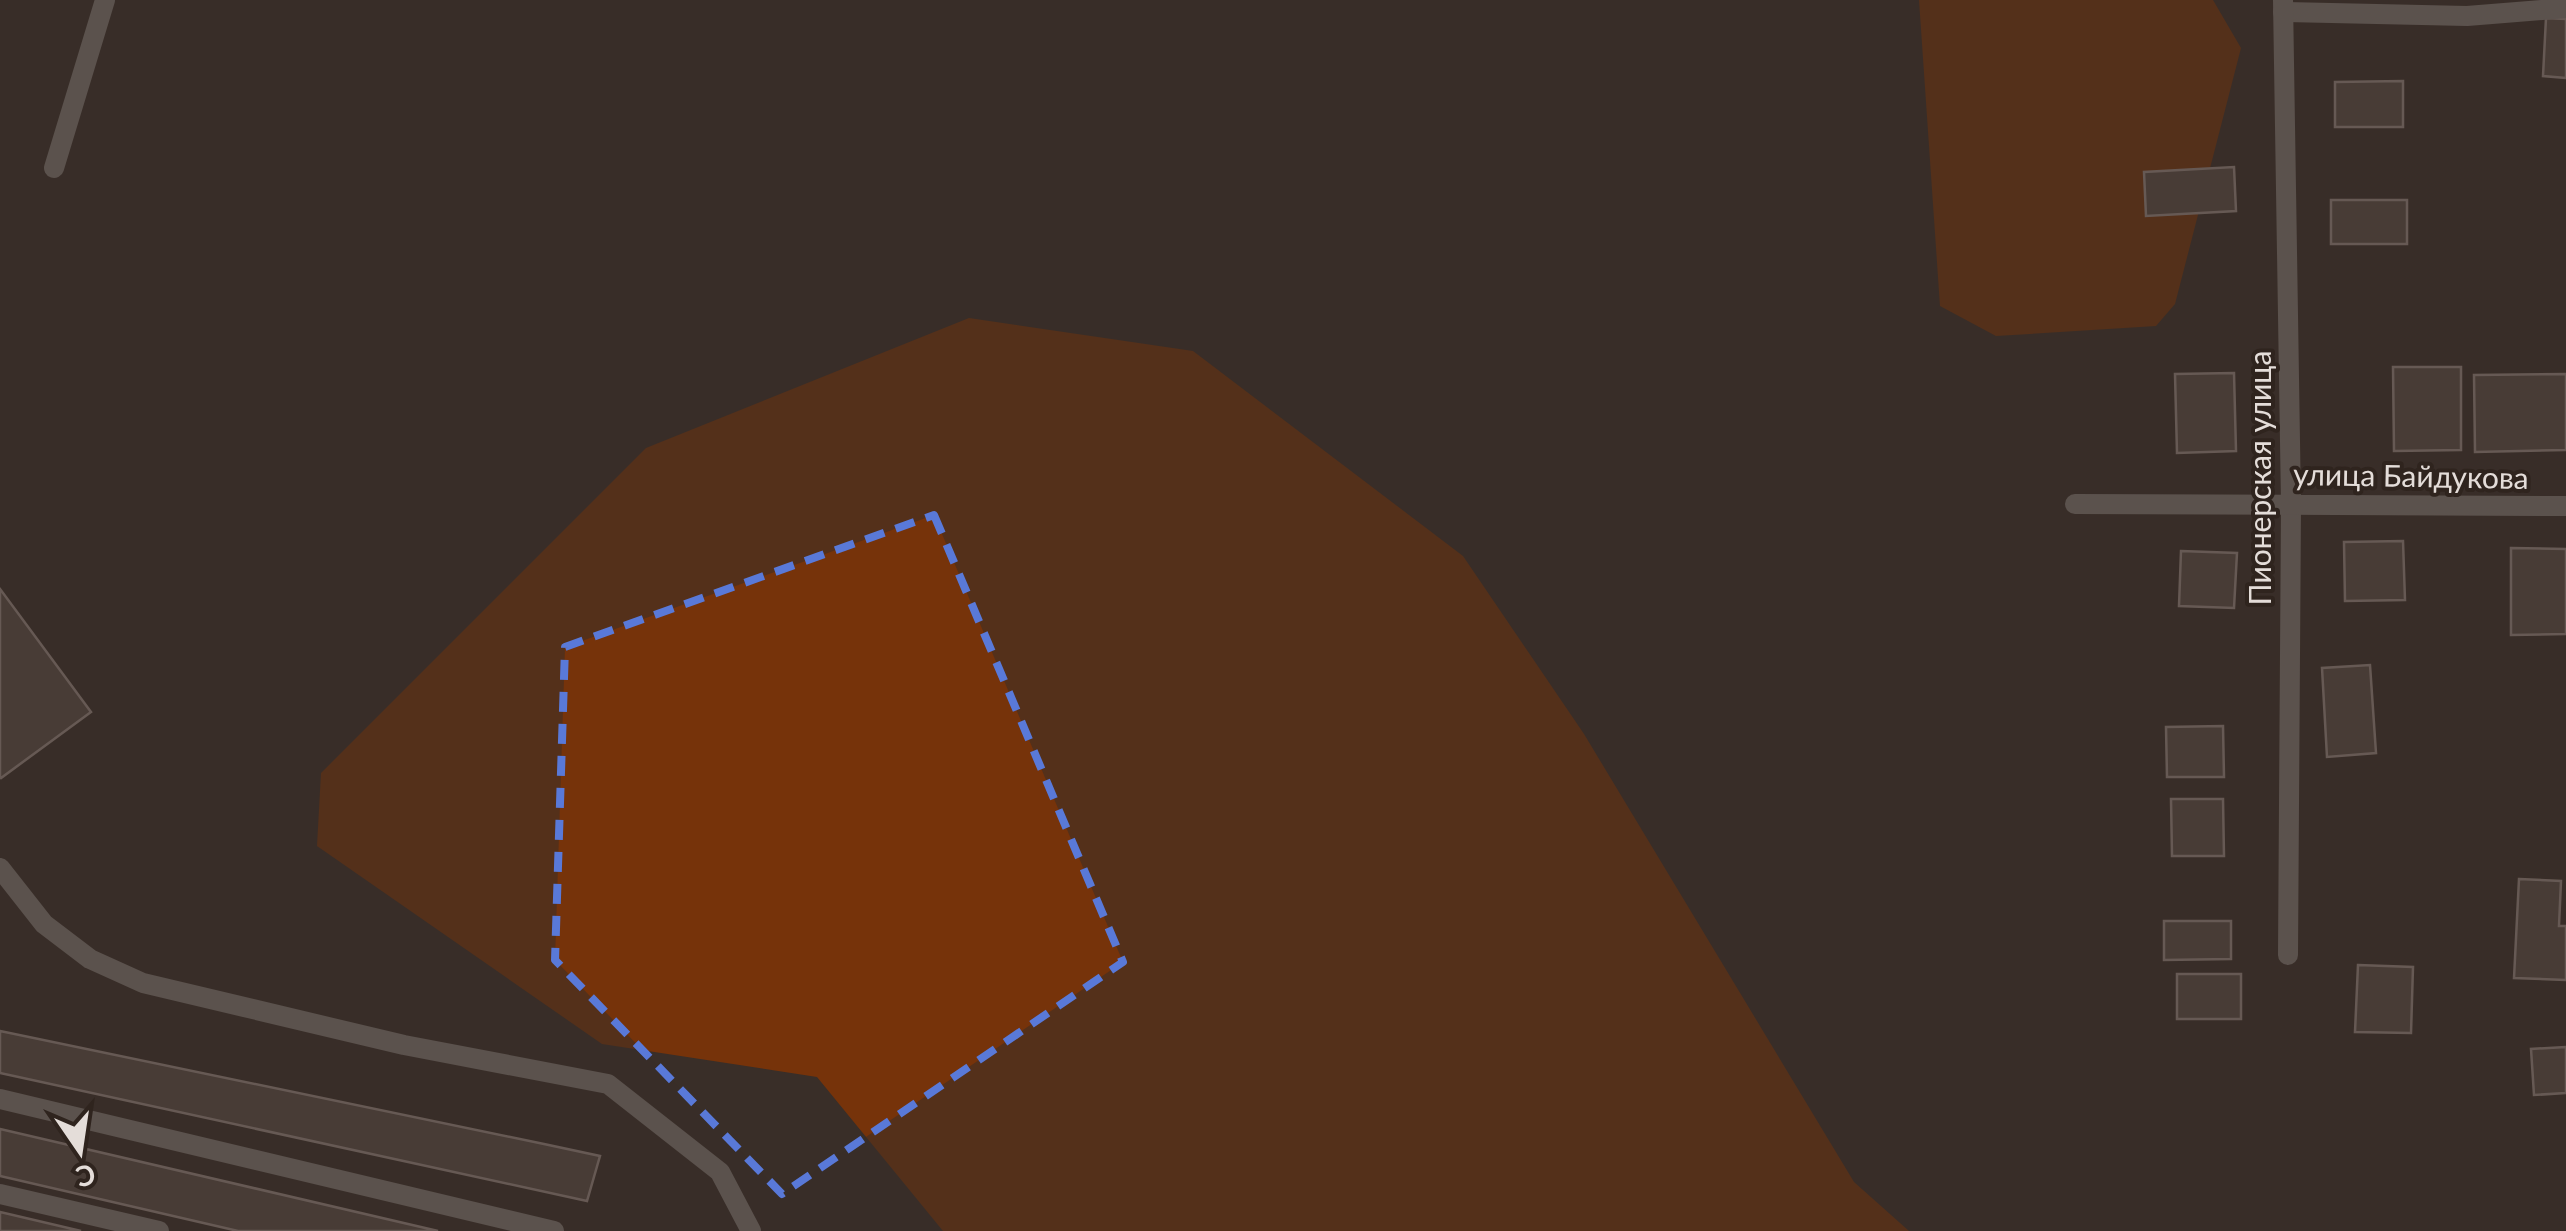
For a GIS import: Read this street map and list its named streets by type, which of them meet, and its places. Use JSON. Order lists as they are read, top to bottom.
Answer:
{
  "streets": {
    "street": ["улица Байдукова", "Пионерская улица"]
  },
  "crossings": [
    ["улица Байдукова", "Пионерская улица"]
  ],
  "north": "bottom"
}
